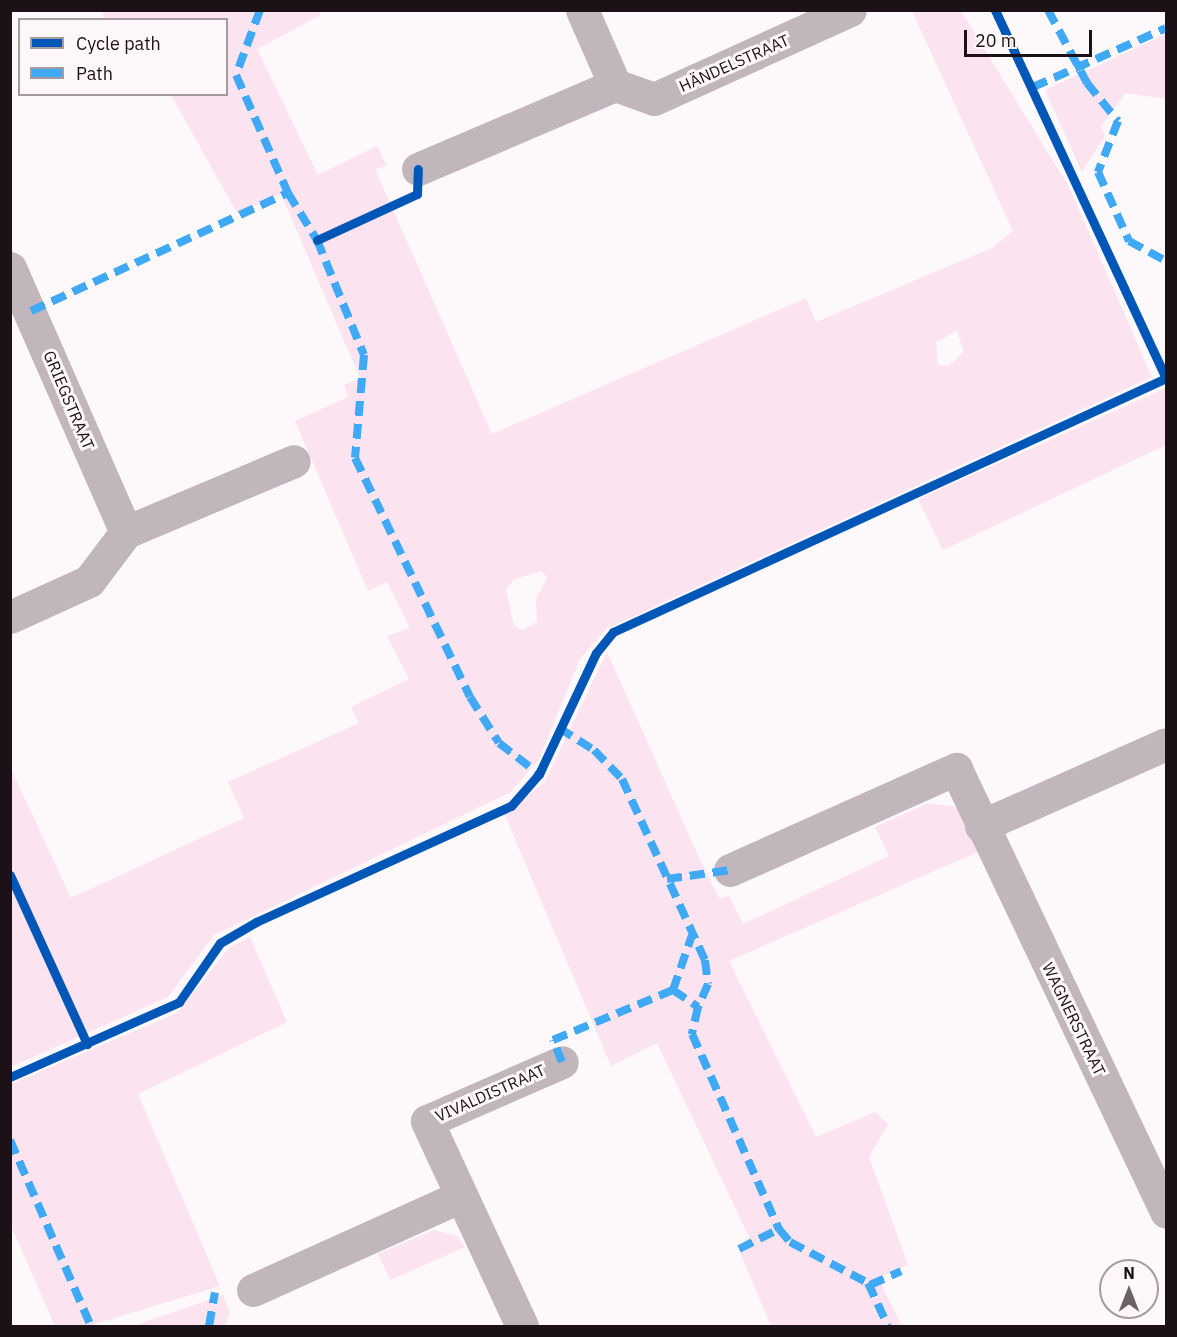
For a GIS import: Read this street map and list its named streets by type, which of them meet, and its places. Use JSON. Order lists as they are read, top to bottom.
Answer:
{
  "streets": {
    "street": [
      "HÄNDELSTRAAT",
      "GRIEGSTRAAT",
      "WAGNERSTRAAT",
      "VIVALDISTRAAT"
    ]
  },
  "legend": ["Cycle path", "Path"],
  "scale_bar": "20 m",
  "north": "top"
}
